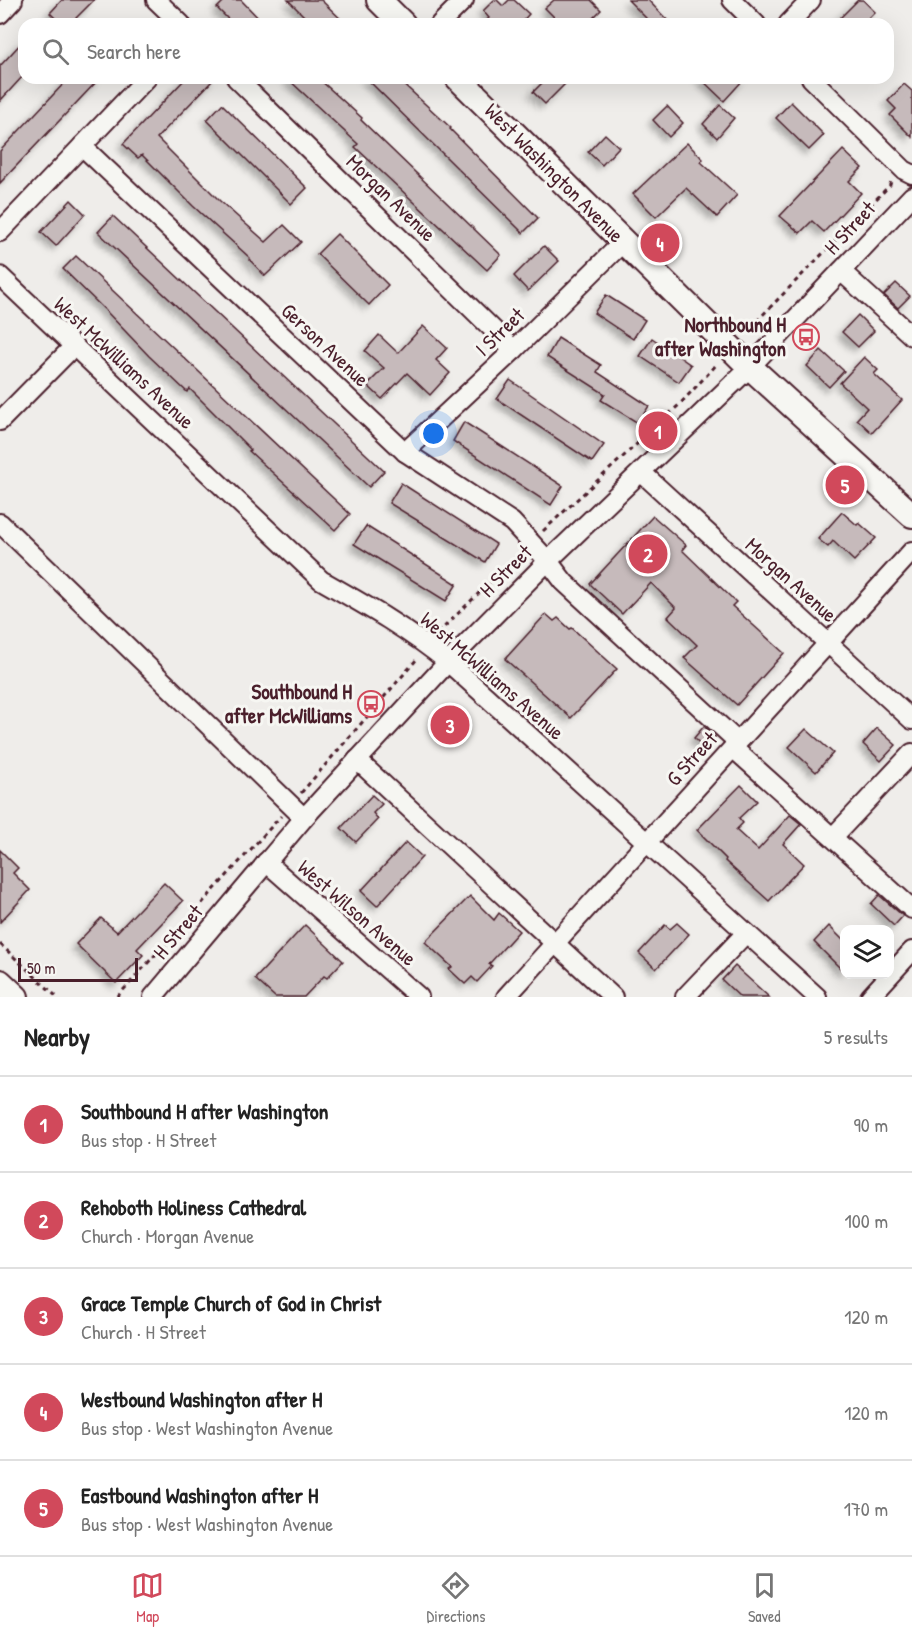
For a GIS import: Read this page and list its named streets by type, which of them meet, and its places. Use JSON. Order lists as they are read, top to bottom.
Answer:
{
  "streets": {
    "main road": ["West Washington Avenue"],
    "street": [
      "Morgan Avenue",
      "H Street",
      "I Street",
      "Gerson Avenue",
      "West McWilliams Avenue",
      "G Street",
      "West Wilson Avenue"
    ]
  },
  "crossings": [
    ["West Washington Avenue", "H Street"],
    ["West Washington Avenue", "I Street"],
    ["Morgan Avenue", "H Street"],
    ["Morgan Avenue", "I Street"],
    ["Morgan Avenue", "G Street"],
    ["H Street", "Gerson Avenue"],
    ["H Street", "West McWilliams Avenue"],
    ["H Street", "West Wilson Avenue"],
    ["I Street", "Gerson Avenue"],
    ["Gerson Avenue", "G Street"],
    ["West McWilliams Avenue", "G Street"]
  ],
  "places": {
    "bus stop": ["Northbound H after Washington", "Southbound H after McWilliams"]
  },
  "scale_bar": "50 m",
  "page": {
    "search": "Search here",
    "pins": [
      "4",
      "1",
      "5",
      "2",
      "3"
    ],
    "scale": "50 m",
    "heading": ["Nearby", "5 results"],
    "list": [
      {
        "mark": "1",
        "name": "Southbound H after Washington",
        "note": "Bus stop · H Street",
        "value": "90 m"
      },
      {
        "mark": "2",
        "name": "Rehoboth Holiness Cathedral",
        "note": "Church · Morgan Avenue",
        "value": "100 m"
      },
      {
        "mark": "3",
        "name": "Grace Temple Church of God in Christ",
        "note": "Church · H Street",
        "value": "120 m"
      },
      {
        "mark": "4",
        "name": "Westbound Washington after H",
        "note": "Bus stop · West Washington Avenue",
        "value": "120 m"
      },
      {
        "mark": "5",
        "name": "Eastbound Washington after H",
        "note": "Bus stop · West Washington Avenue",
        "value": "170 m"
      }
    ],
    "nav": ["Map", "Directions", "Saved"]
  }
}
